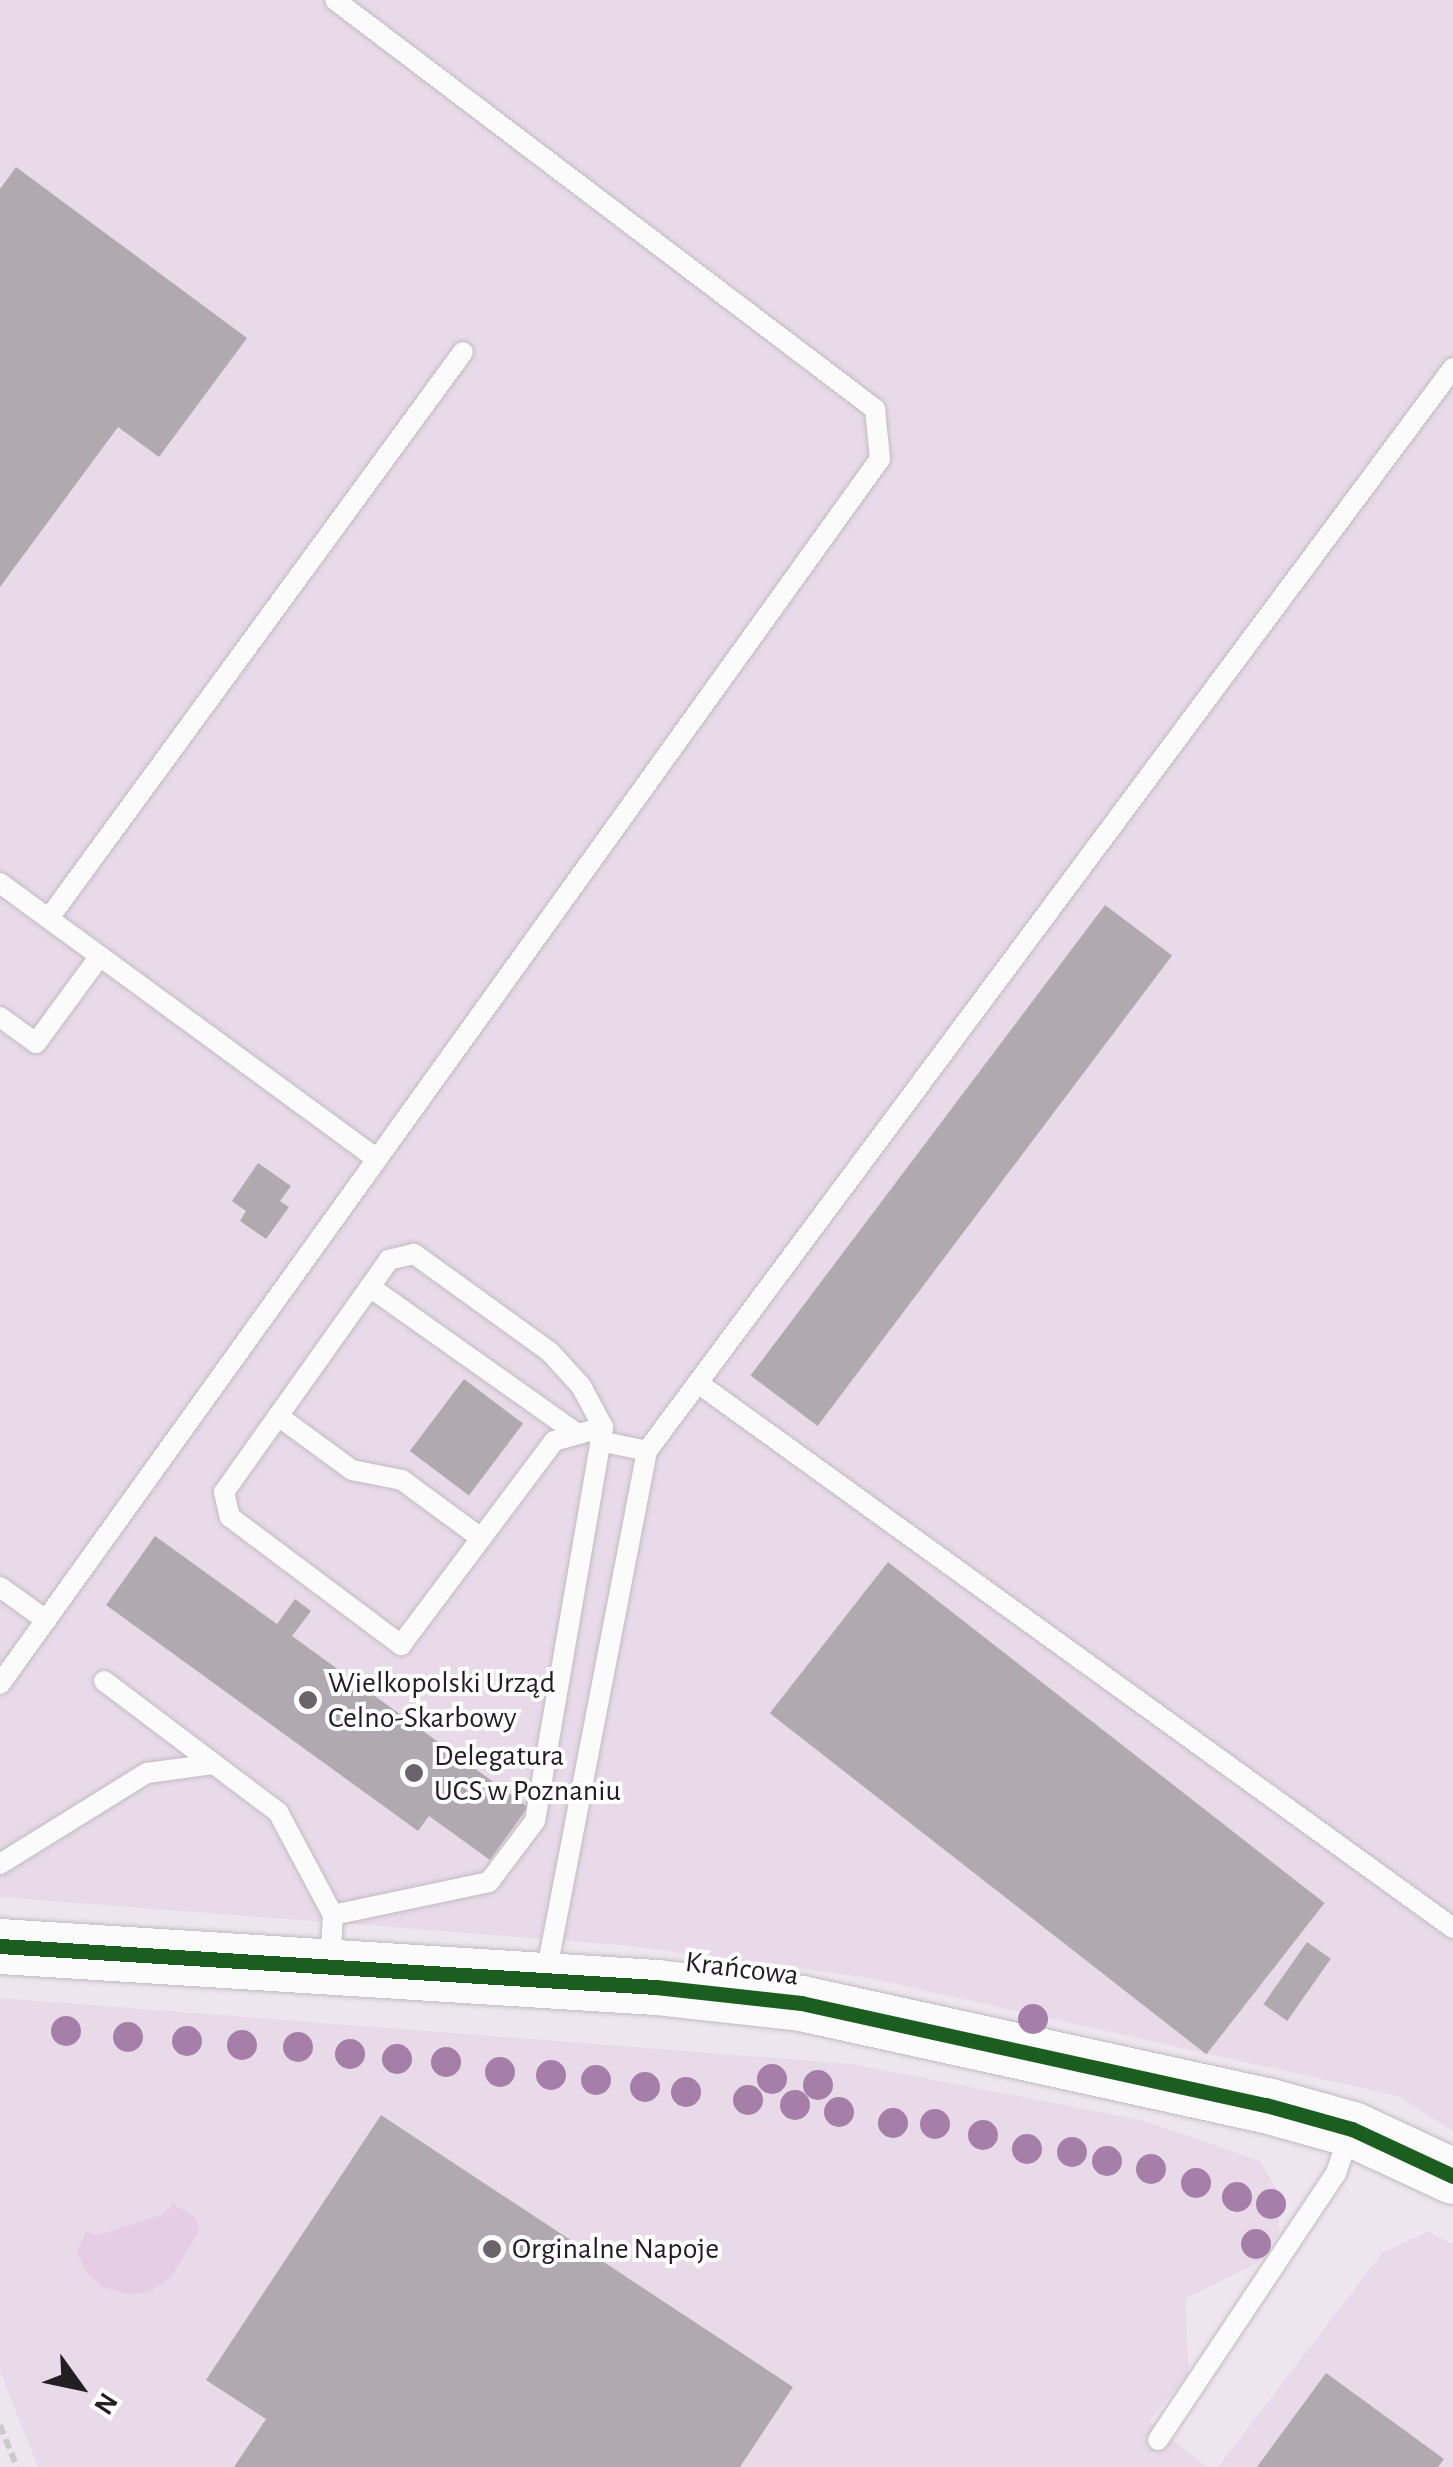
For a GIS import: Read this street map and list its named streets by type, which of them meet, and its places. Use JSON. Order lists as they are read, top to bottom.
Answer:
{
  "streets": {
    "street": ["Krańcowa"]
  },
  "places": ["Wielkopolski Urząd Celno-Skarbowy", "Delegatura UCS w Poznaniu", "Orginalne Napoje"],
  "north": "bottom right"
}
